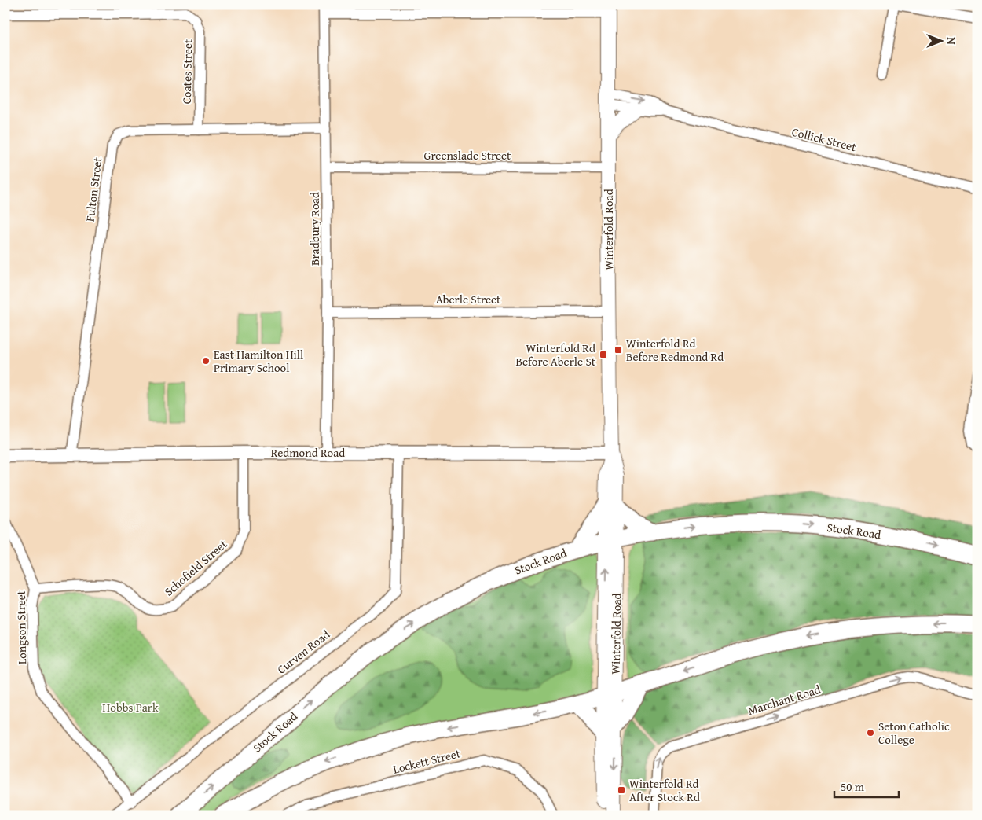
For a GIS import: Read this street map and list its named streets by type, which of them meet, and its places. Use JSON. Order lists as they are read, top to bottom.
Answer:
{
  "streets": {
    "highway": ["Stock Road"],
    "main road": ["Winterfold Road"],
    "street": [
      "Coates Street",
      "Collick Street",
      "Greenslade Street",
      "Fulton Street",
      "Bradbury Road",
      "Aberle Street",
      "Redmond Road",
      "Schofield Street",
      "Longson Street",
      "Curven Road",
      "Marchant Road",
      "Lockett Street"
    ]
  },
  "crossings": [
    ["Coates Street", "Fulton Street"],
    ["Collick Street", "Winterfold Road"],
    ["Greenslade Street", "Bradbury Road"],
    ["Greenslade Street", "Winterfold Road"],
    ["Fulton Street", "Bradbury Road"],
    ["Fulton Street", "Redmond Road"],
    ["Bradbury Road", "Aberle Street"],
    ["Bradbury Road", "Redmond Road"],
    ["Winterfold Road", "Aberle Street"],
    ["Winterfold Road", "Redmond Road"],
    ["Winterfold Road", "Stock Road"],
    ["Redmond Road", "Schofield Street"],
    ["Redmond Road", "Curven Road"],
    ["Schofield Street", "Longson Street"],
    ["Longson Street", "Curven Road"]
  ],
  "one_way": ["Marchant Road"],
  "parks": ["Hobbs Park"],
  "places": {
    "transit": ["Winterfold Rd Before Redmond Rd", "Winterfold Rd Before Aberle St", "Winterfold Rd After Stock Rd"],
    "other": ["East Hamilton Hill Primary School", "Seton Catholic College"]
  },
  "scale_bar": "50 m",
  "north": "right"
}
